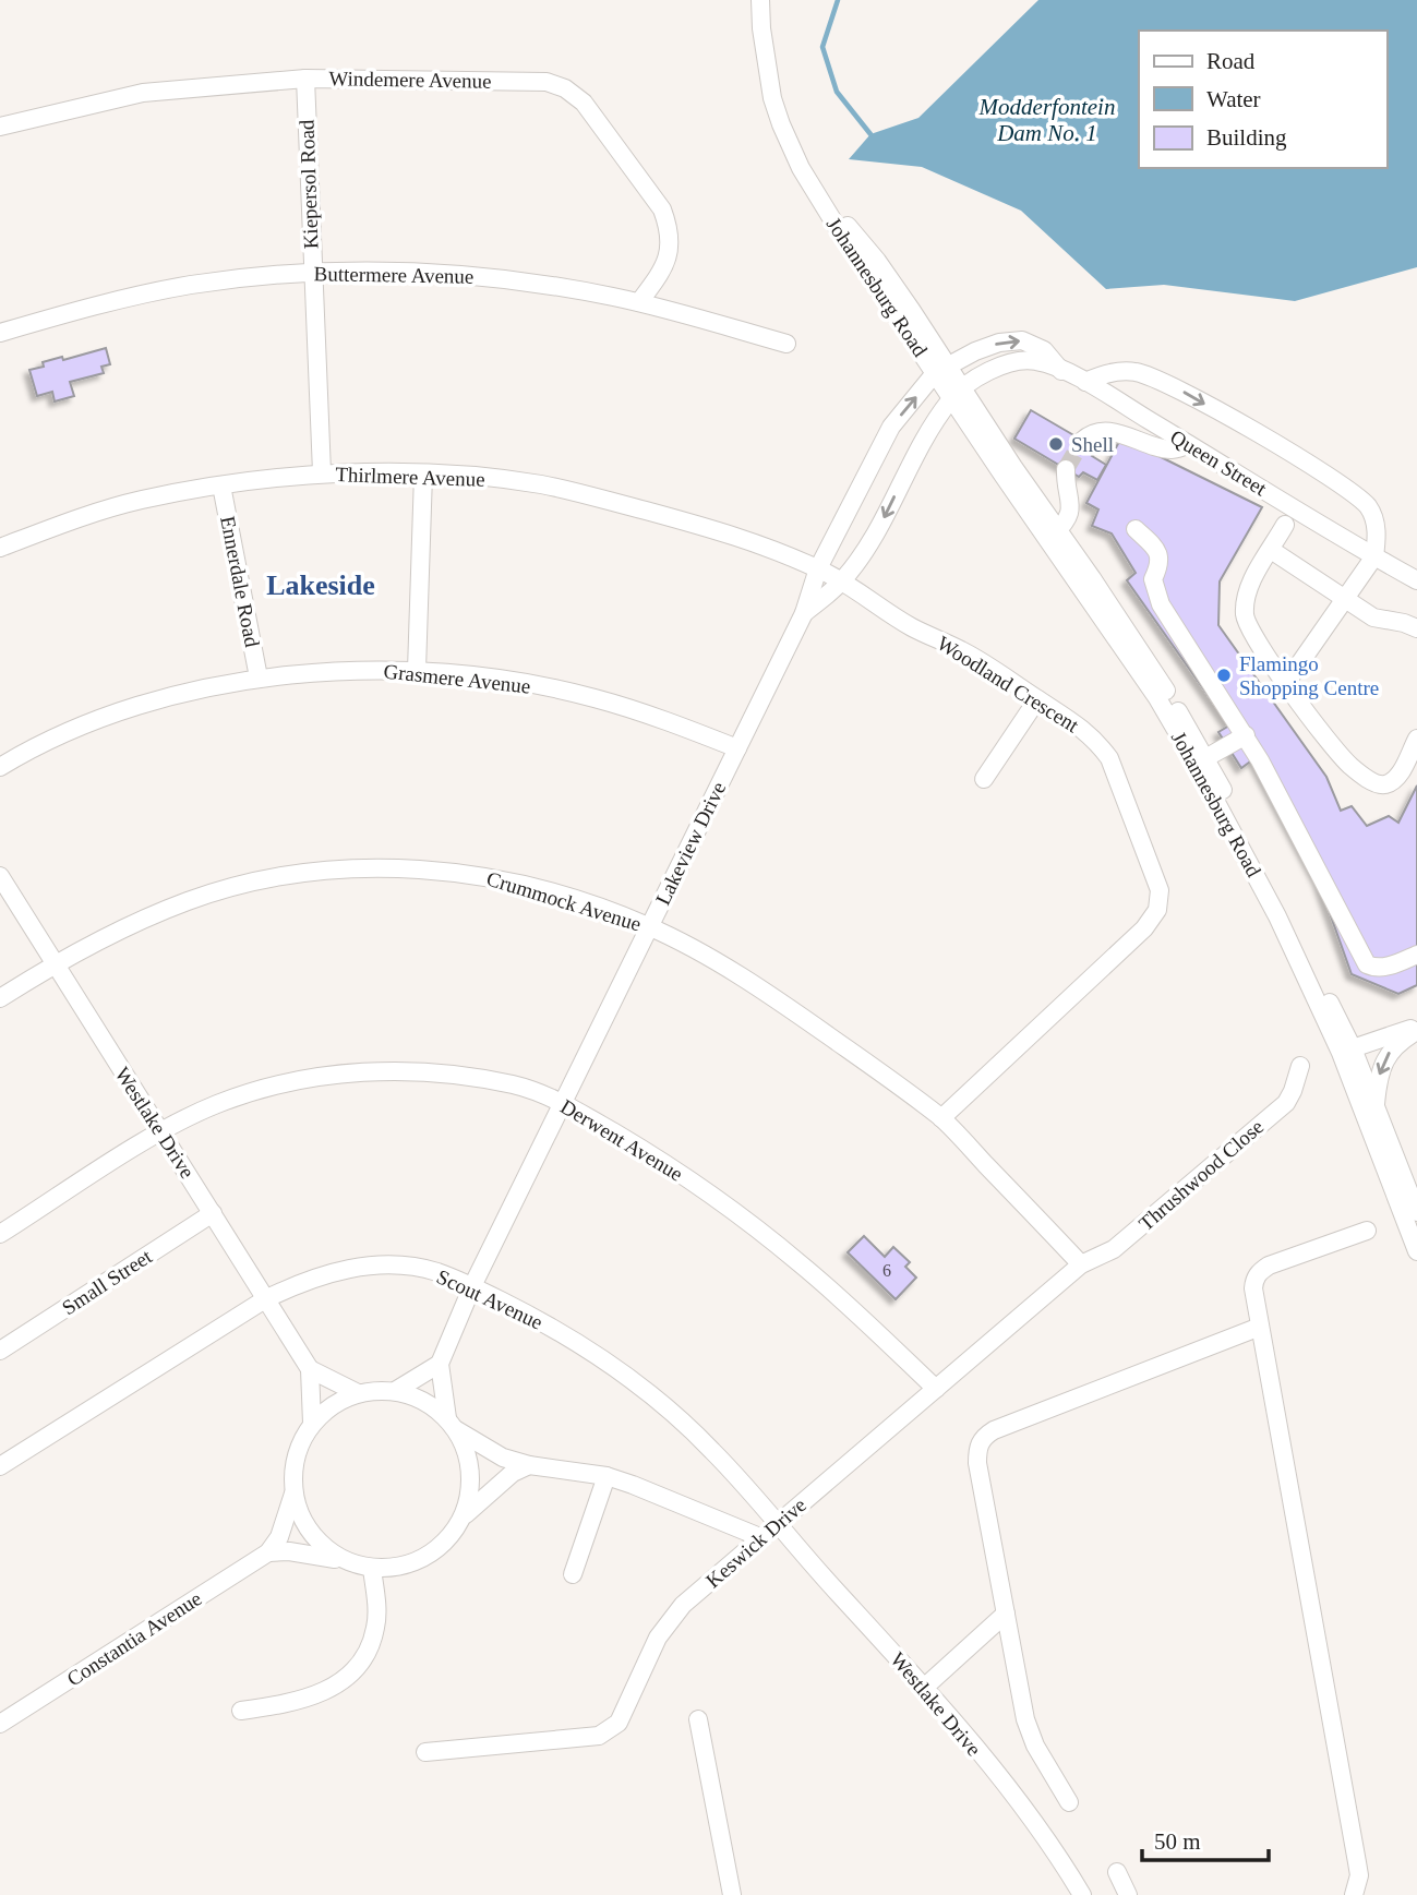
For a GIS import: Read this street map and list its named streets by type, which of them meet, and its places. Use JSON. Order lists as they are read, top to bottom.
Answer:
{
  "streets": {
    "street": [
      "Windemere Avenue",
      "Kiepersol Road",
      "Buttermere Avenue",
      "Johannesburg Road",
      "Queen Street",
      "Thirlmere Avenue",
      "Ennerdale Road",
      "Grasmere Avenue",
      "Woodland Crescent",
      "Lakeview Drive",
      "Crummock Avenue",
      "Westlake Drive",
      "Derwent Avenue",
      "Thrushwood Close",
      "Small Street",
      "Scout Avenue",
      "Keswick Drive",
      "Constantia Avenue"
    ]
  },
  "crossings": [
    ["Windemere Avenue", "Kiepersol Road"],
    ["Windemere Avenue", "Buttermere Avenue"],
    ["Kiepersol Road", "Buttermere Avenue"],
    ["Kiepersol Road", "Thirlmere Avenue"],
    ["Johannesburg Road", "Queen Street"],
    ["Johannesburg Road", "Lakeview Drive"],
    ["Queen Street", "Lakeview Drive"],
    ["Thirlmere Avenue", "Ennerdale Road"],
    ["Thirlmere Avenue", "Woodland Crescent"],
    ["Thirlmere Avenue", "Lakeview Drive"],
    ["Ennerdale Road", "Grasmere Avenue"],
    ["Grasmere Avenue", "Lakeview Drive"],
    ["Woodland Crescent", "Lakeview Drive"],
    ["Woodland Crescent", "Crummock Avenue"],
    ["Lakeview Drive", "Crummock Avenue"],
    ["Lakeview Drive", "Derwent Avenue"],
    ["Lakeview Drive", "Scout Avenue"],
    ["Crummock Avenue", "Westlake Drive"],
    ["Crummock Avenue", "Thrushwood Close"],
    ["Crummock Avenue", "Keswick Drive"],
    ["Westlake Drive", "Derwent Avenue"],
    ["Westlake Drive", "Small Street"],
    ["Westlake Drive", "Scout Avenue"],
    ["Westlake Drive", "Keswick Drive"],
    ["Derwent Avenue", "Keswick Drive"],
    ["Thrushwood Close", "Keswick Drive"],
    ["Scout Avenue", "Keswick Drive"]
  ],
  "districts": ["Lakeside"],
  "water": ["Modderfontein Dam No. 1"],
  "places": ["Shell", "Flamingo Shopping Centre"],
  "house_numbers": ["6"],
  "legend": ["Road", "Water", "Building"],
  "scale_bar": "50 m"
}
